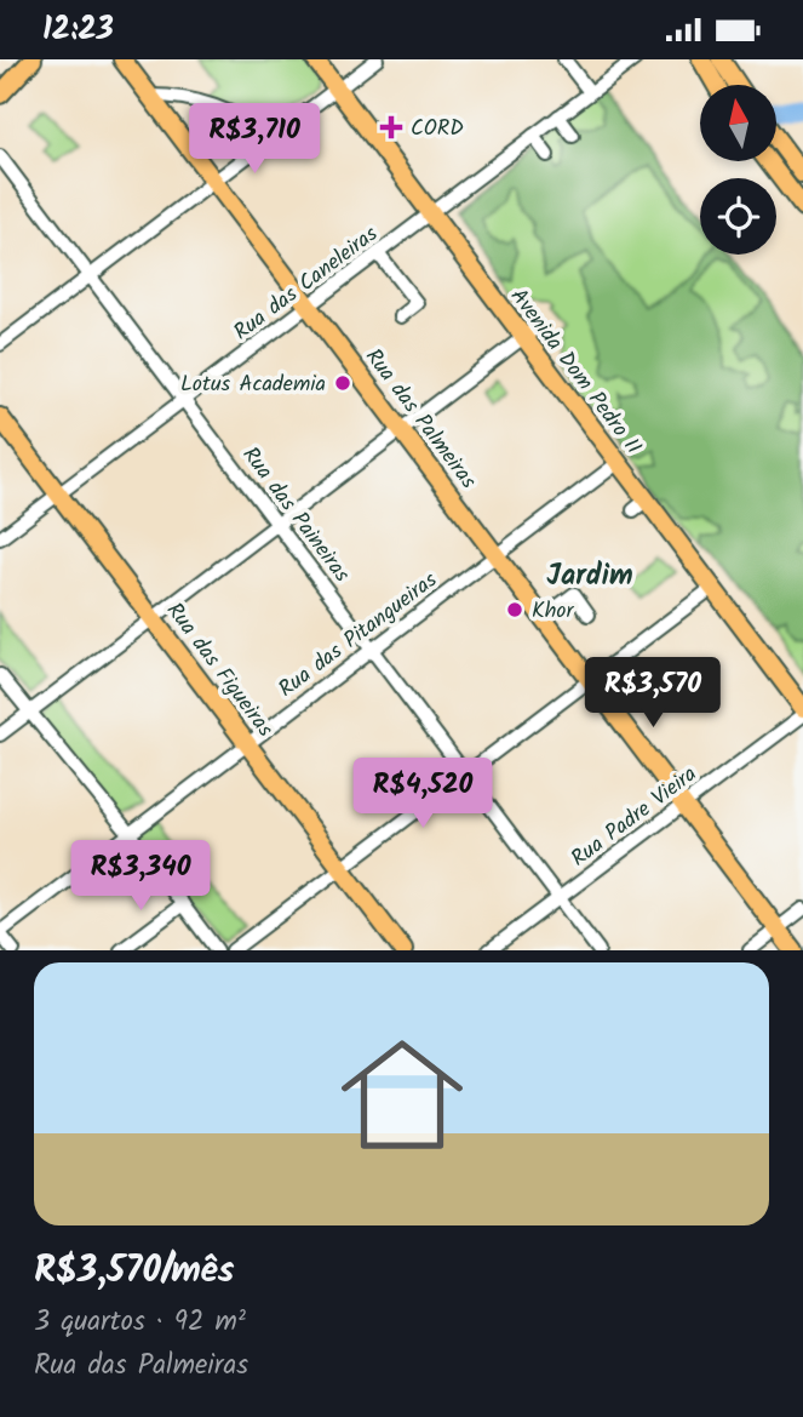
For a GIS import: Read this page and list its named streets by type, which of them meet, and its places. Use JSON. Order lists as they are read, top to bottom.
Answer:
{
  "streets": {
    "main road": ["Avenida Dom Pedro II", "Rua das Palmeiras", "Rua das Figueiras"],
    "street": [
      "Rua das Caneleiras",
      "Rua das Paineiras",
      "Rua das Pitangueiras",
      "Rua Padre Vieira"
    ]
  },
  "crossings": [
    ["Rua das Caneleiras", "Avenida Dom Pedro II"],
    ["Rua das Caneleiras", "Rua das Palmeiras"],
    ["Rua das Caneleiras", "Rua das Paineiras"],
    ["Rua das Caneleiras", "Rua das Figueiras"],
    ["Avenida Dom Pedro II", "Rua das Pitangueiras"],
    ["Rua das Palmeiras", "Rua das Pitangueiras"],
    ["Rua das Palmeiras", "Rua Padre Vieira"],
    ["Rua das Paineiras", "Rua das Pitangueiras"],
    ["Rua das Paineiras", "Rua Padre Vieira"],
    ["Rua das Pitangueiras", "Rua das Figueiras"]
  ],
  "districts": ["Jardim"],
  "places": {
    "health": ["CORD"],
    "other": ["Lotus Academia", "Khor"]
  },
  "north": "top",
  "page": {
    "status": "12:23",
    "price": [
      "R$3,710",
      "R$3,570",
      "R$4,520",
      "R$3,340"
    ],
    "list": [
      {
        "name": "R$3,570/mês",
        "note": "3 quartos · 92 m² · Rua das Palmeiras"
      }
    ]
  }
}
